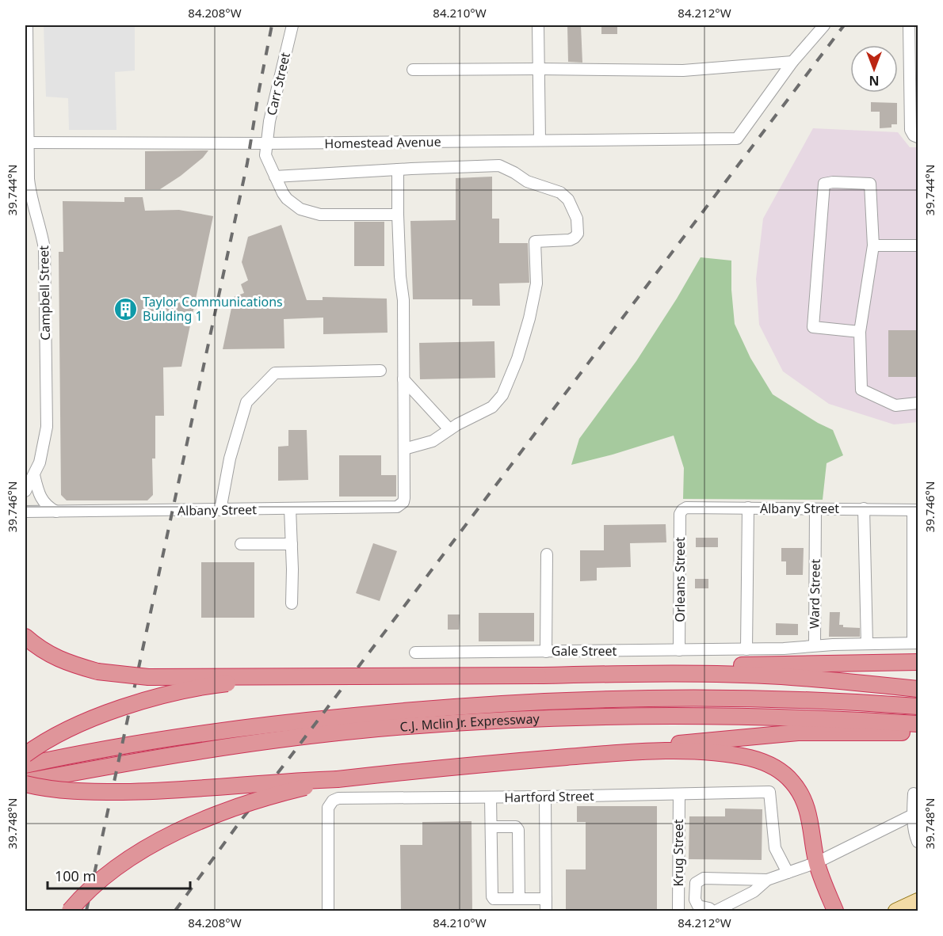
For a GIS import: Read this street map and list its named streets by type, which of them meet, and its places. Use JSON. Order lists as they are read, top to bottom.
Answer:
{
  "streets": {
    "highway": ["C.J. Mclin Jr. Expressway"],
    "street": [
      "Carr Street",
      "Homestead Avenue",
      "Campbell Street",
      "Albany Street",
      "Orleans Street",
      "Ward Street",
      "Gale Street",
      "Hartford Street",
      "Krug Street"
    ]
  },
  "crossings": [
    ["Carr Street", "Homestead Avenue"],
    ["Homestead Avenue", "Campbell Street"],
    ["Albany Street", "Orleans Street"],
    ["Albany Street", "Ward Street"],
    ["Orleans Street", "Gale Street"],
    ["Ward Street", "Gale Street"],
    ["Hartford Street", "Krug Street"]
  ],
  "places": {
    "building": ["Taylor Communications Building 1"]
  },
  "scale_bar": "100 m",
  "north": "bottom",
  "coordinates": [
    "84.208°W",
    "84.210°W",
    "84.212°W",
    "39.744°N",
    "39.746°N",
    "39.748°N"
  ]
}
